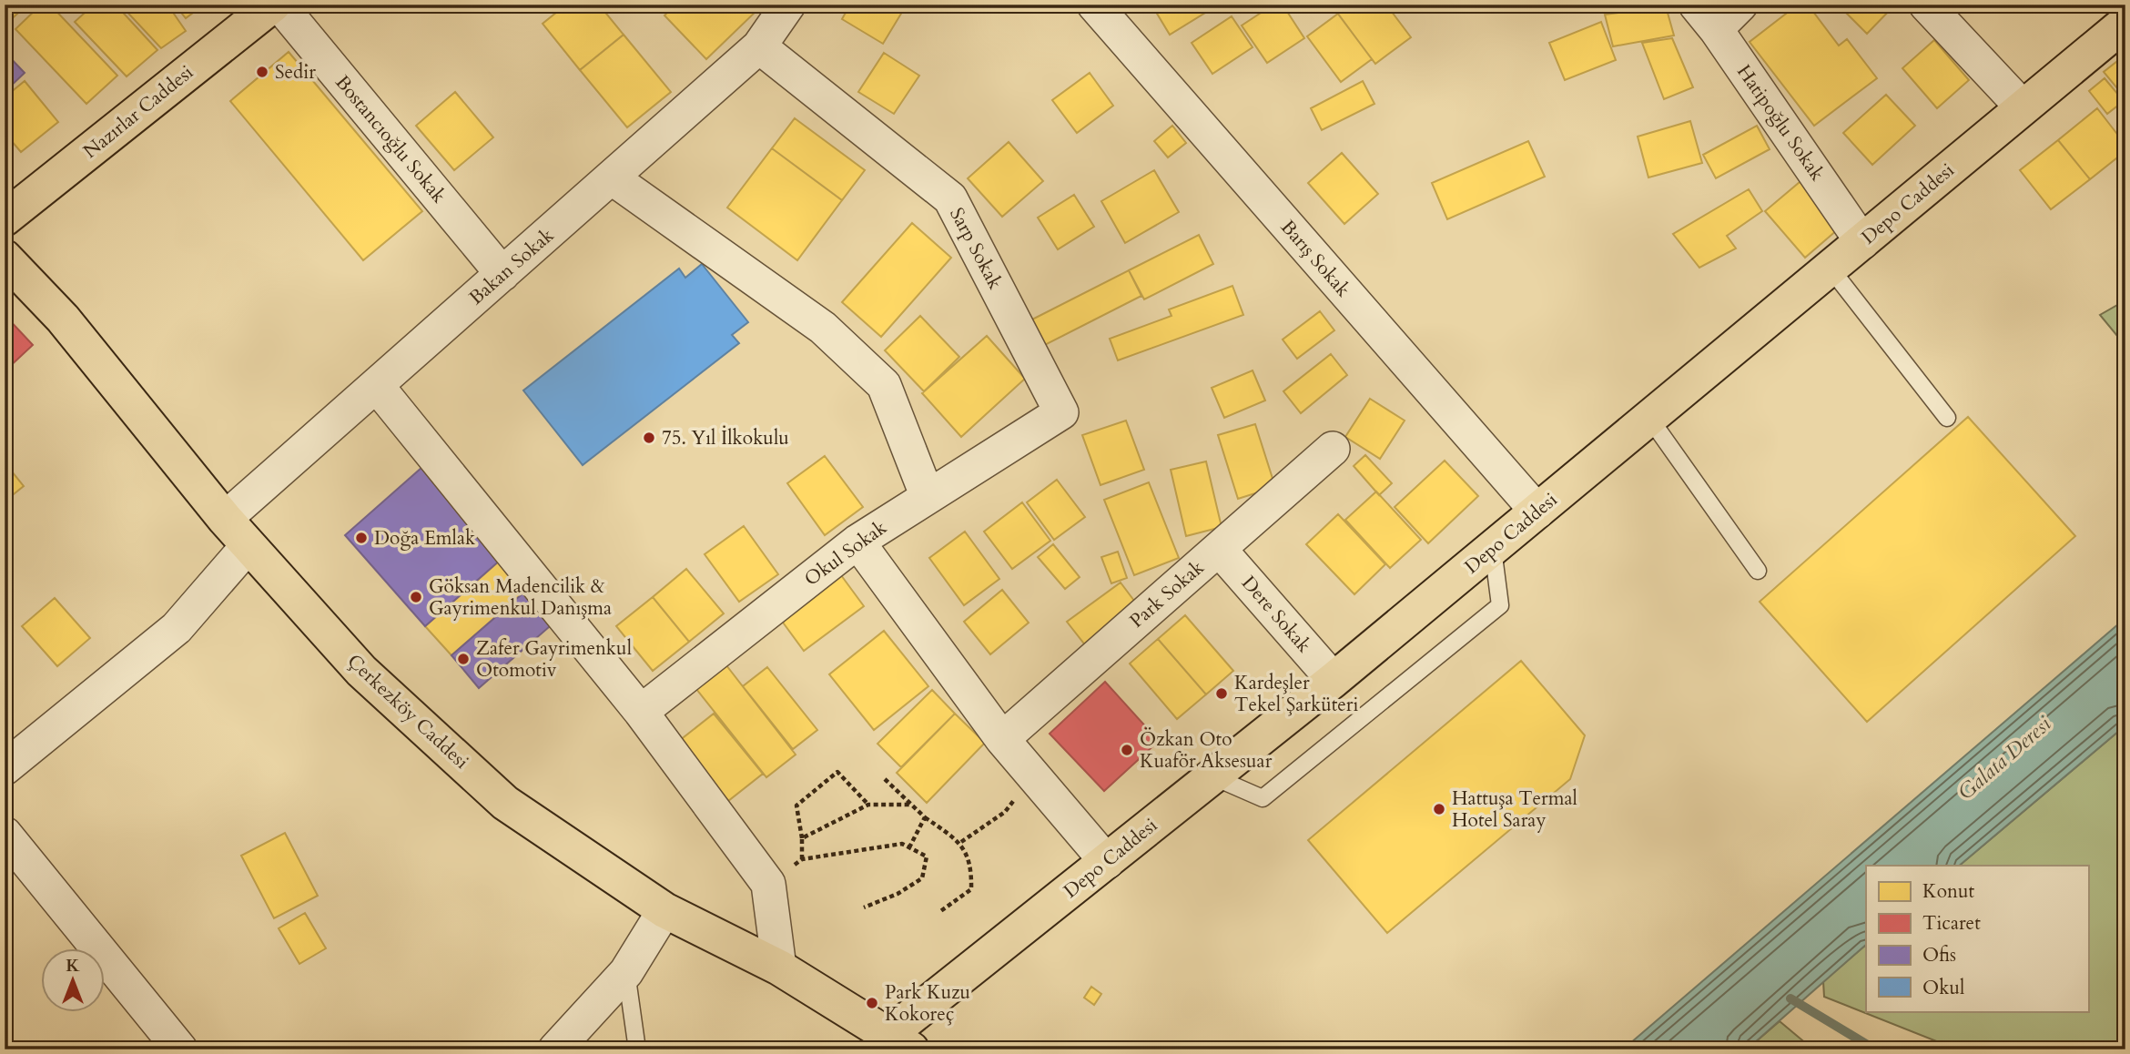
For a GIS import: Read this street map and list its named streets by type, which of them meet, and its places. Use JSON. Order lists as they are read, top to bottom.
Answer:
{
  "streets": {
    "main road": ["Nazırlar Caddesi", "Depo Caddesi", "Çerkezköy Caddesi"],
    "street": [
      "Hatipoğlu Sokak",
      "Bostancıoğlu Sokak",
      "Sarp Sokak",
      "Barış Sokak",
      "Bakan Sokak",
      "Okul Sokak",
      "Park Sokak",
      "Dere Sokak"
    ]
  },
  "crossings": [
    ["Hatipoğlu Sokak", "Depo Caddesi"],
    ["Bostancıoğlu Sokak", "Bakan Sokak"],
    ["Depo Caddesi", "Barış Sokak"],
    ["Depo Caddesi", "Dere Sokak"],
    ["Depo Caddesi", "Çerkezköy Caddesi"],
    ["Sarp Sokak", "Bakan Sokak"],
    ["Sarp Sokak", "Okul Sokak"],
    ["Bakan Sokak", "Çerkezköy Caddesi"],
    ["Park Sokak", "Dere Sokak"]
  ],
  "water": ["Galata Deresi"],
  "places": [
    "Sedir",
    "75. Yıl İlkokulu",
    "Doğa Emlak",
    "Göksan Madencilik & Gayrimenkul Danışma",
    "Zafer Gayrimenkul Otomotiv",
    "Kardeşler Tekel Şarküteri",
    "Özkan Oto Kuaför Aksesuar",
    "Hattuşa Termal Hotel Saray",
    "Park Kuzu Kokoreç"
  ],
  "legend": [
    "Konut",
    "Ticaret",
    "Ofis",
    "Okul"
  ],
  "north": "top"
}
